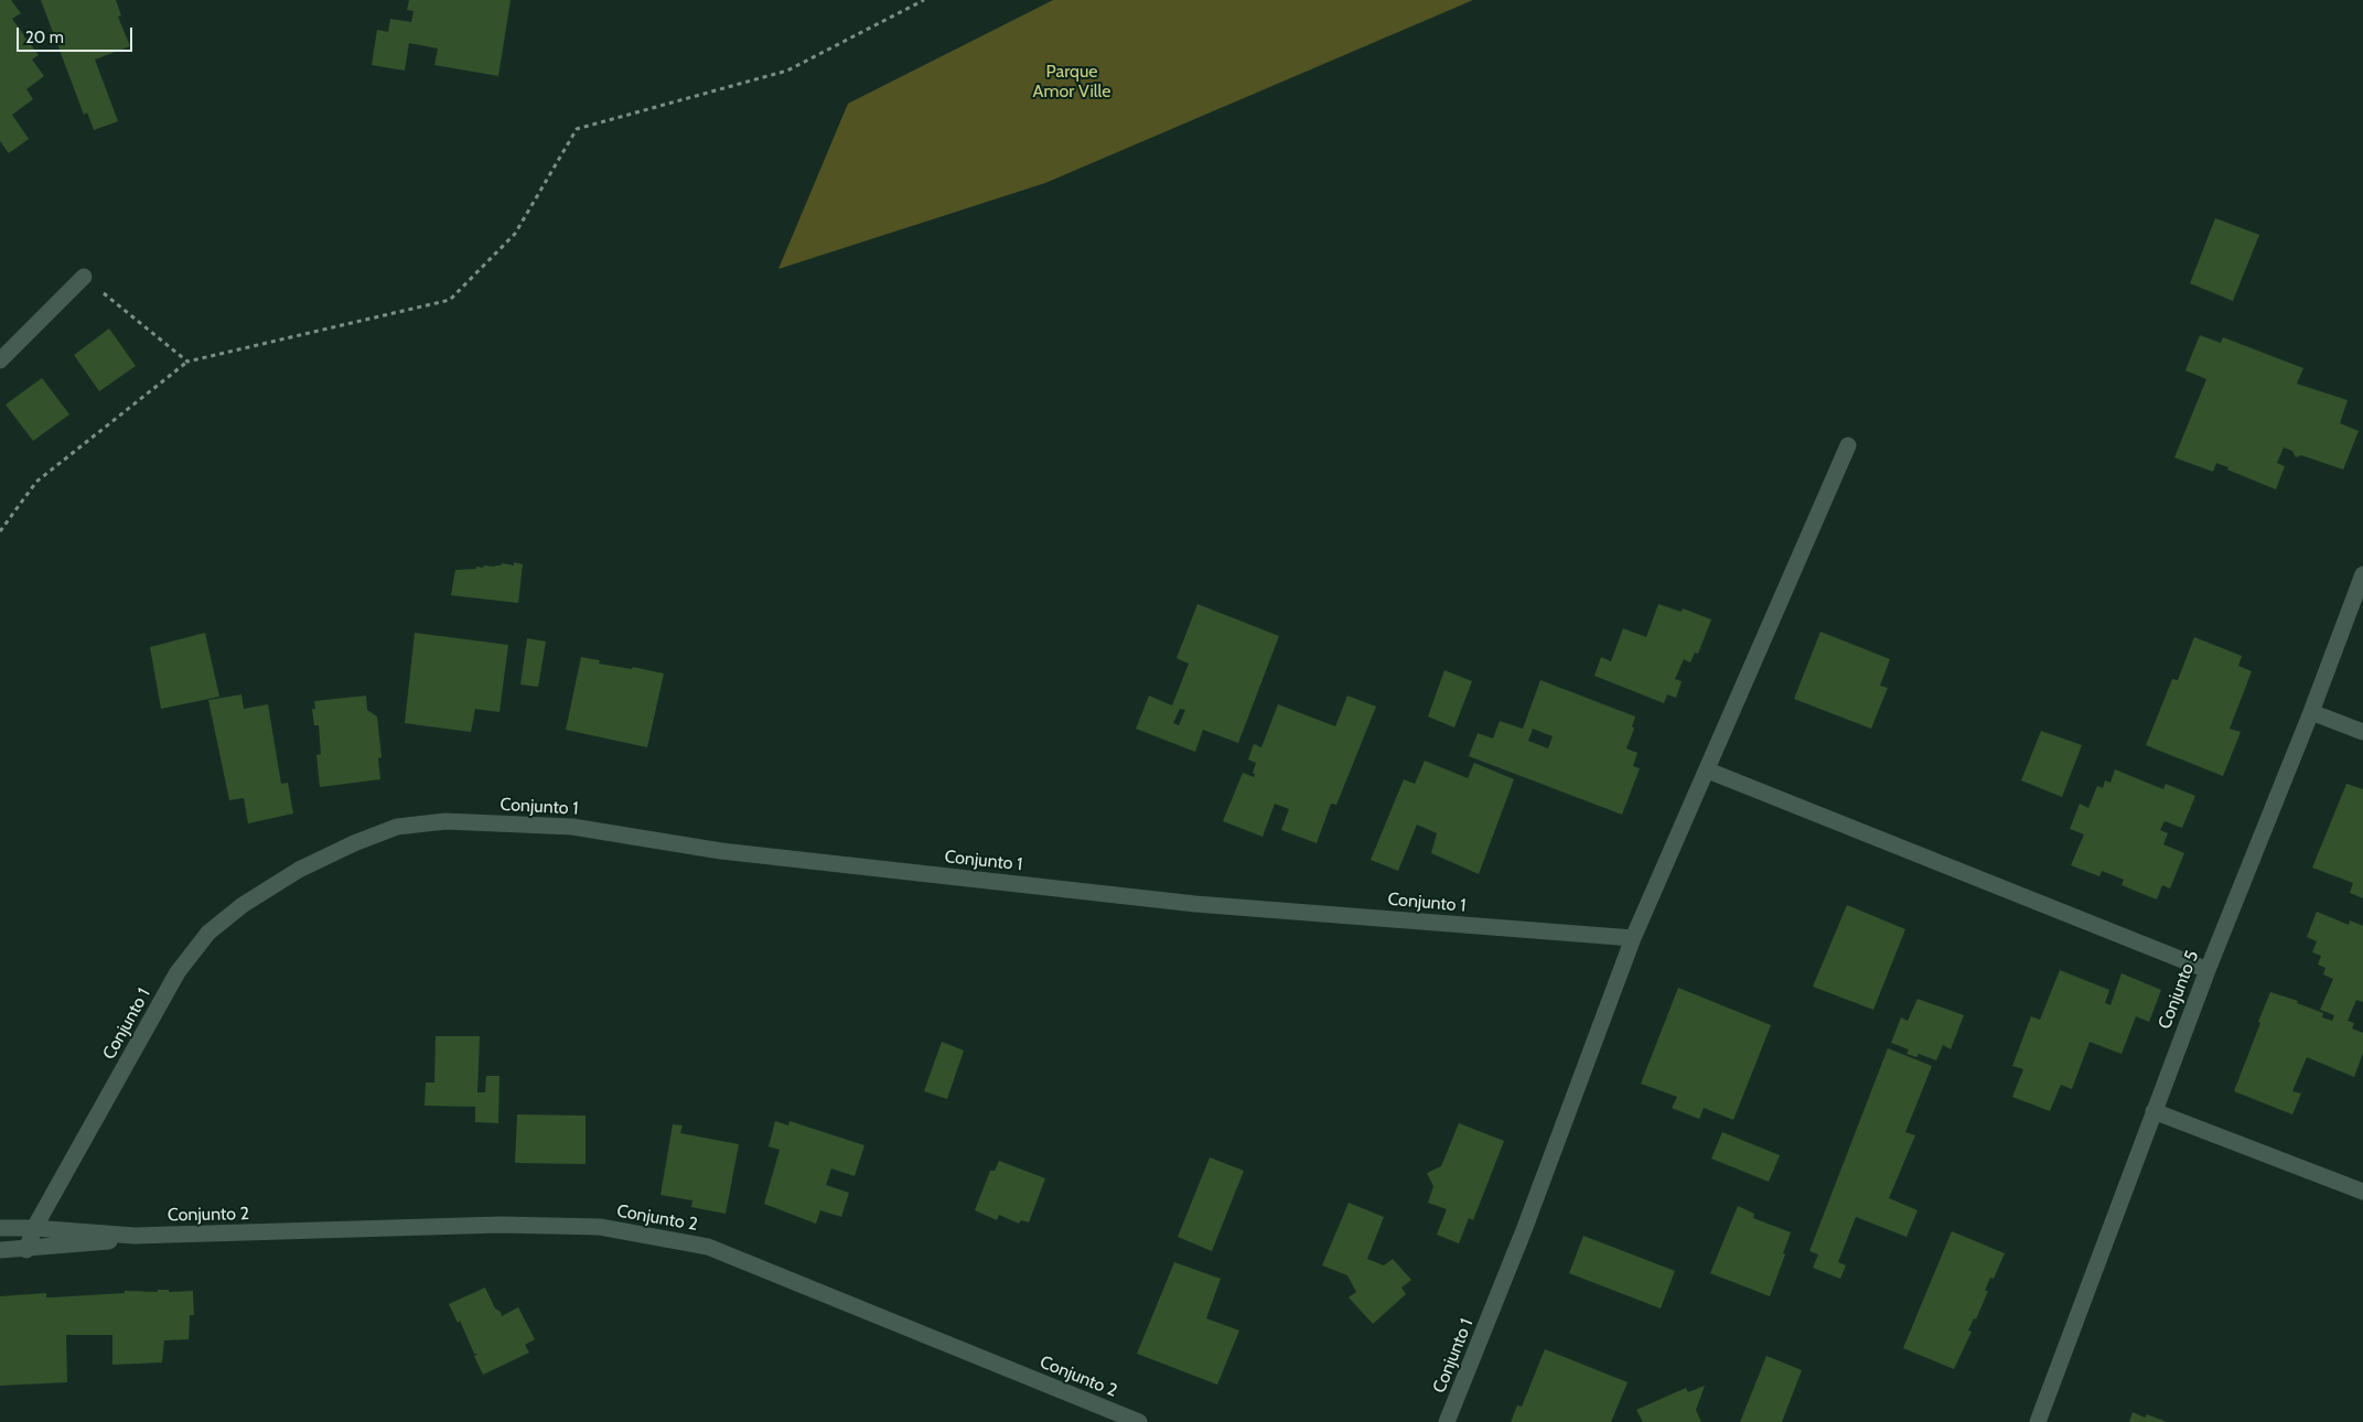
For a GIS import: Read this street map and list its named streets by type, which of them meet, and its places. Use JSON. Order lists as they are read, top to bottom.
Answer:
{
  "streets": {
    "street": ["Conjunto 1", "Conjunto 5", "Conjunto 2"]
  },
  "crossings": [
    ["Conjunto 1", "Conjunto 2"]
  ],
  "parks": ["Parque Amor Ville"],
  "scale_bar": "20 m"
}
